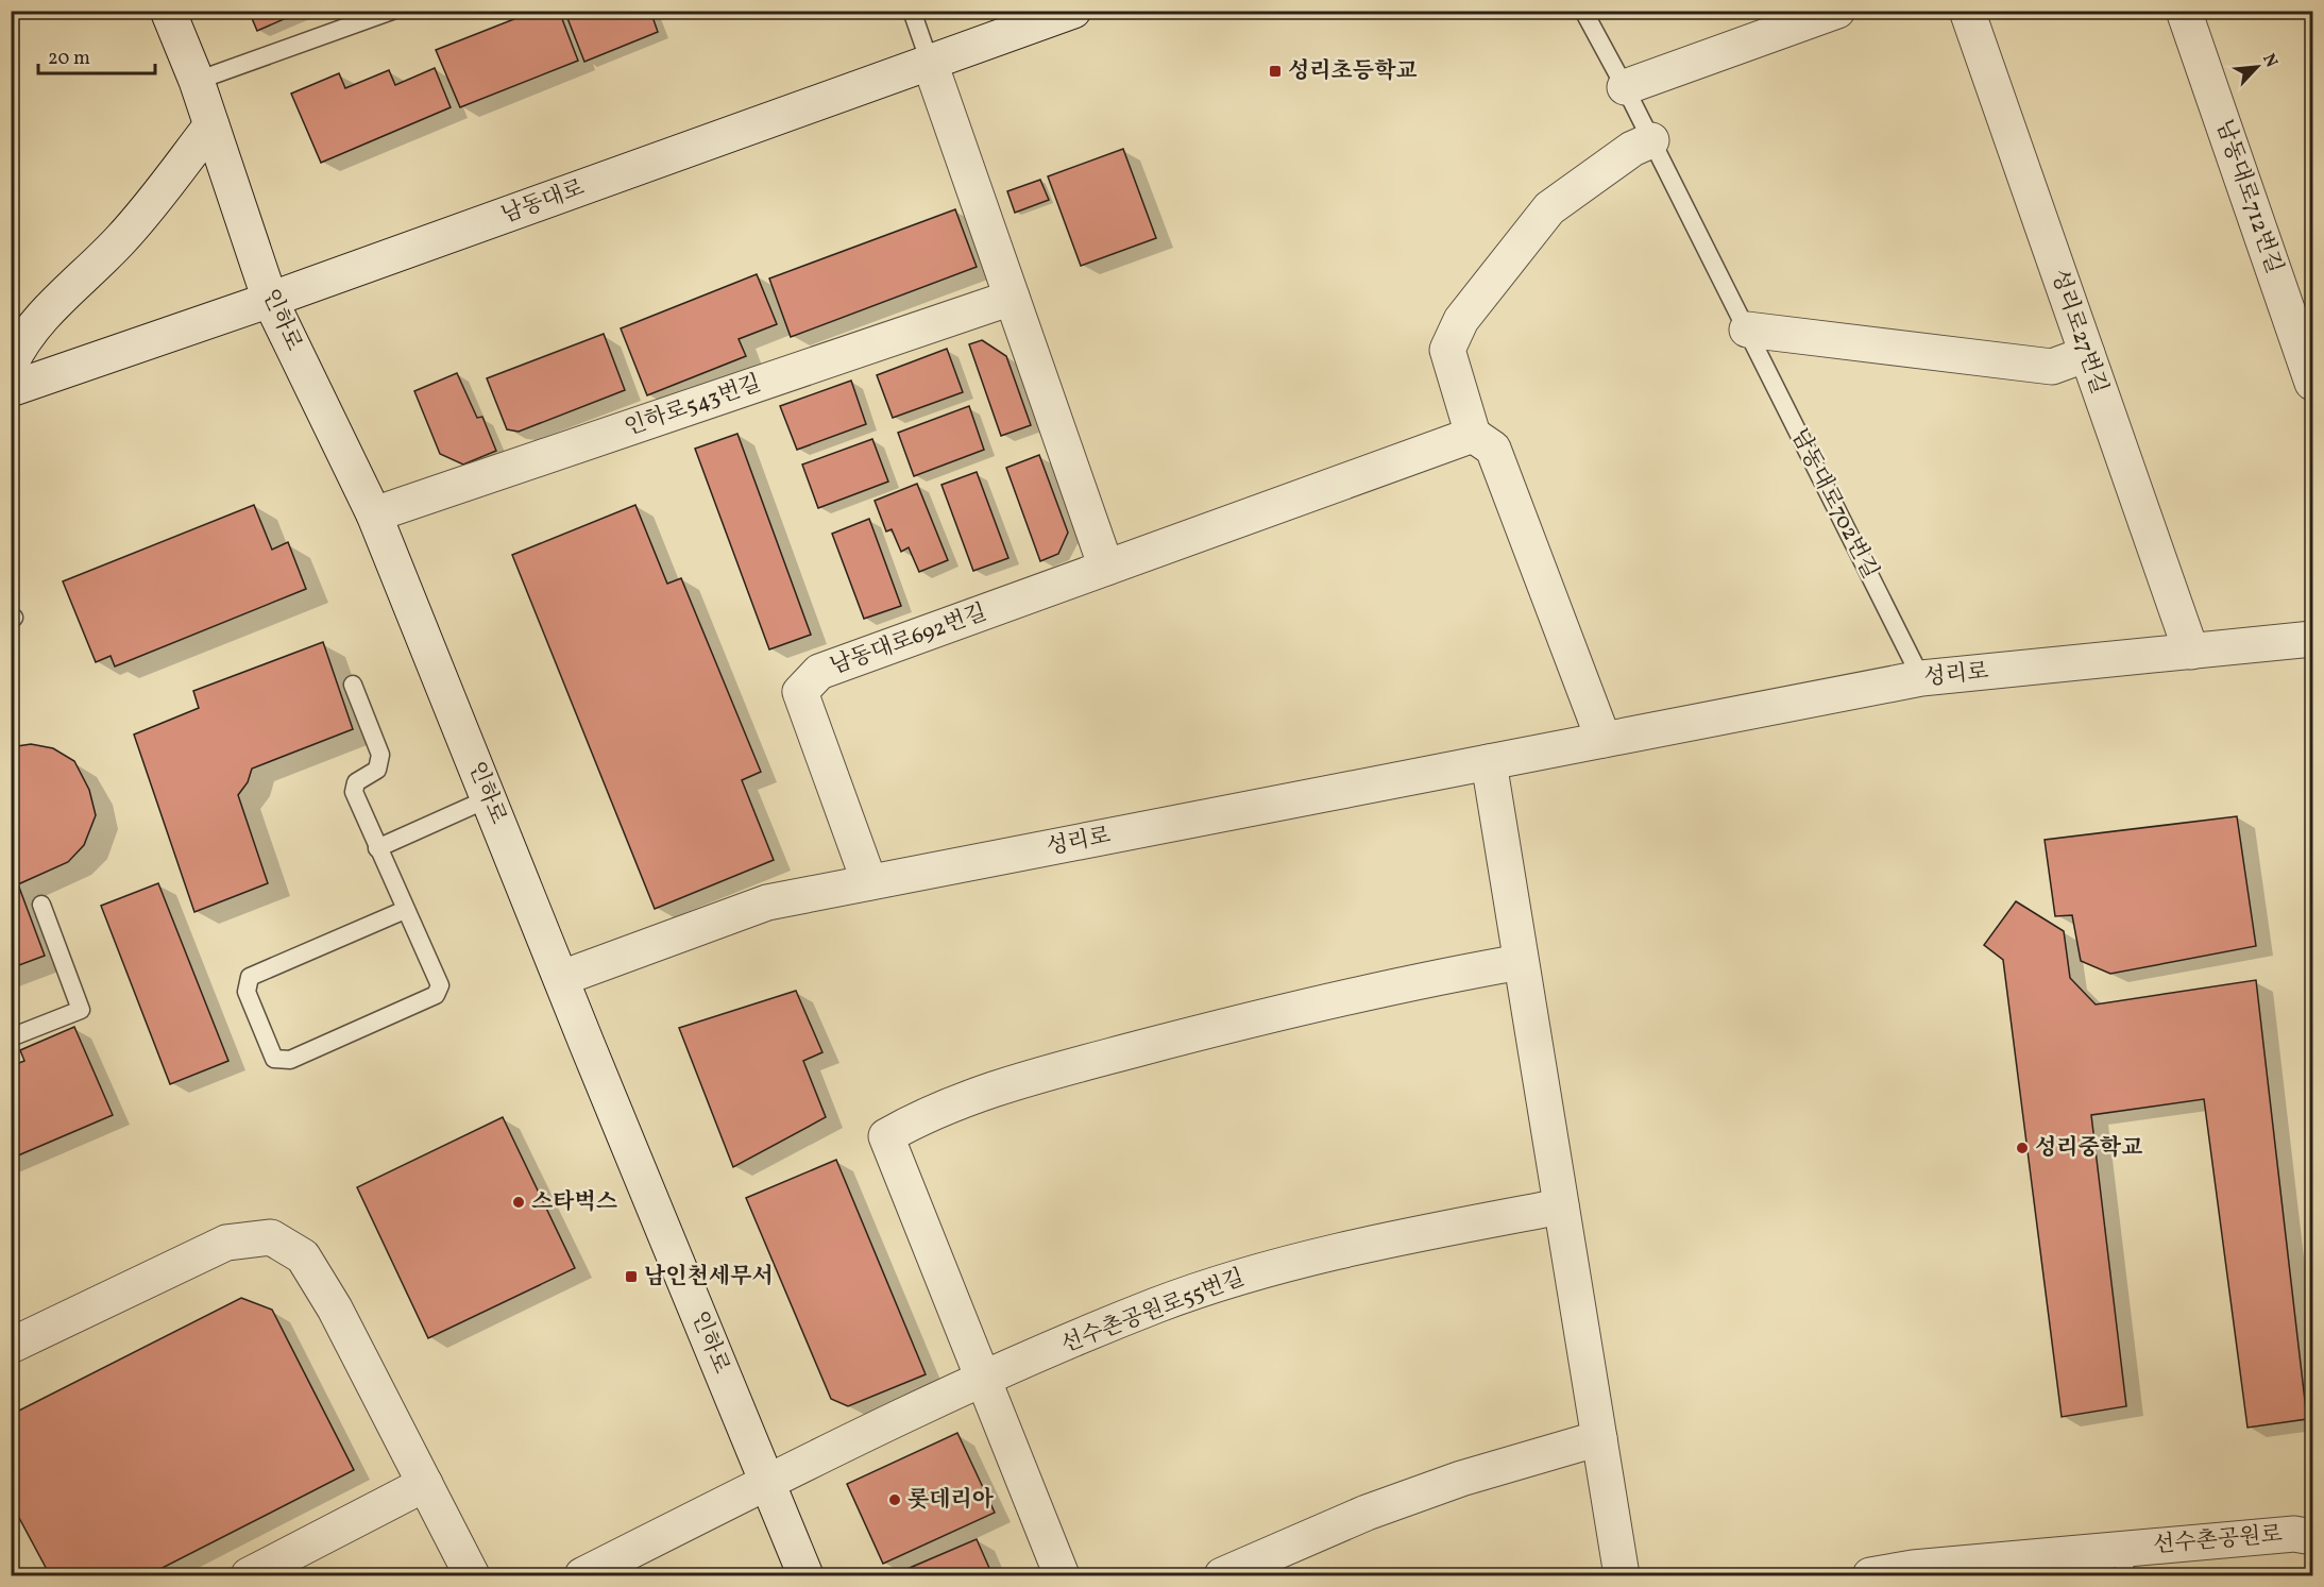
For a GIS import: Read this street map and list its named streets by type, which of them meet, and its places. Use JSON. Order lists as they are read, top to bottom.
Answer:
{
  "streets": {
    "street": [
      "남동대로712번길",
      "남동대로",
      "인하로",
      "성리로27번길",
      "인하로543번길",
      "남동대로692번길",
      "성리로",
      "선수촌공원로55번길",
      "선수촌공원로"
    ],
    "lane": ["남동대로702번길"]
  },
  "crossings": [
    ["남동대로", "인하로"],
    ["인하로", "인하로543번길"],
    ["인하로", "성리로"],
    ["인하로", "선수촌공원로55번길"],
    ["성리로27번길", "성리로"],
    ["남동대로702번길", "성리로"],
    ["남동대로692번길", "성리로"]
  ],
  "places": {
    "transit": ["성리초등학교", "남인천세무서"],
    "other": ["성리중학교", "스타벅스", "롯데리아"]
  },
  "scale_bar": "20 m",
  "north": "top right"
}
